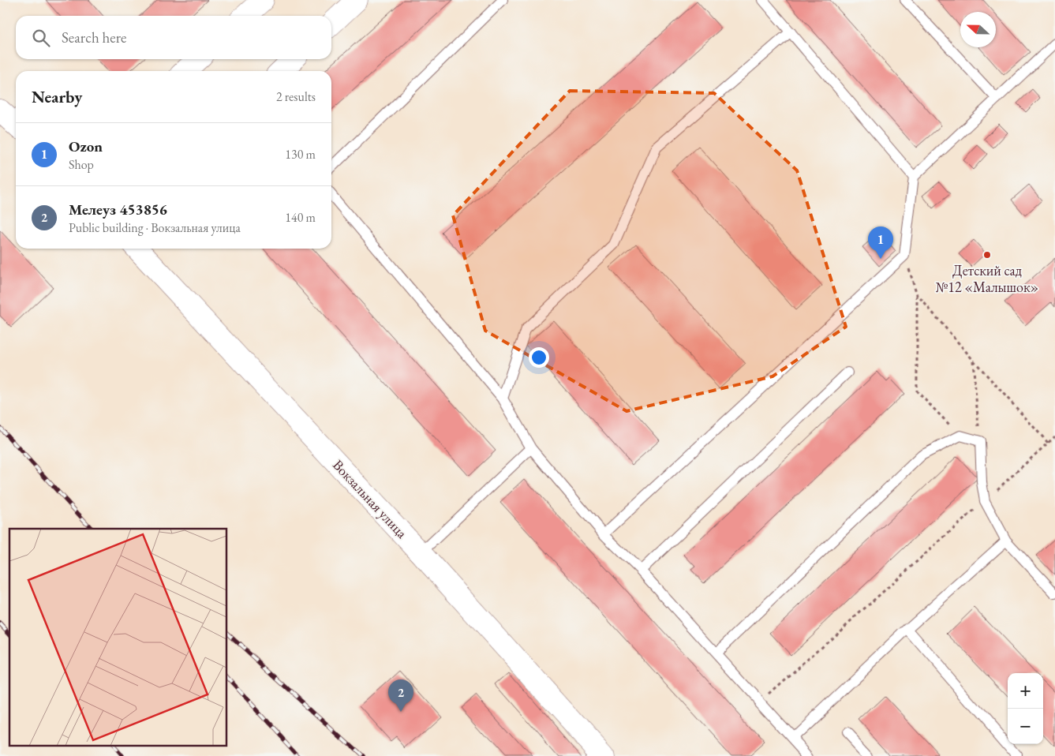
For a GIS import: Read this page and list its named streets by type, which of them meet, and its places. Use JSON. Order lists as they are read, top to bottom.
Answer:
{
  "streets": {
    "street": ["Вокзальная улица"]
  },
  "places": ["Детский сад №12 «Малышок»"],
  "north": "left",
  "page": {
    "search": "Search here",
    "heading": ["Nearby", "2 results"],
    "list": [
      {
        "mark": "1",
        "name": "Ozon",
        "note": "Shop",
        "value": "130 m"
      },
      {
        "mark": "2",
        "name": "Мелеуз 453856",
        "note": "Public building · Вокзальная улица",
        "value": "140 m"
      }
    ],
    "pins": ["1", "2"],
    "map_buttons": ["+", "−"]
  }
}
